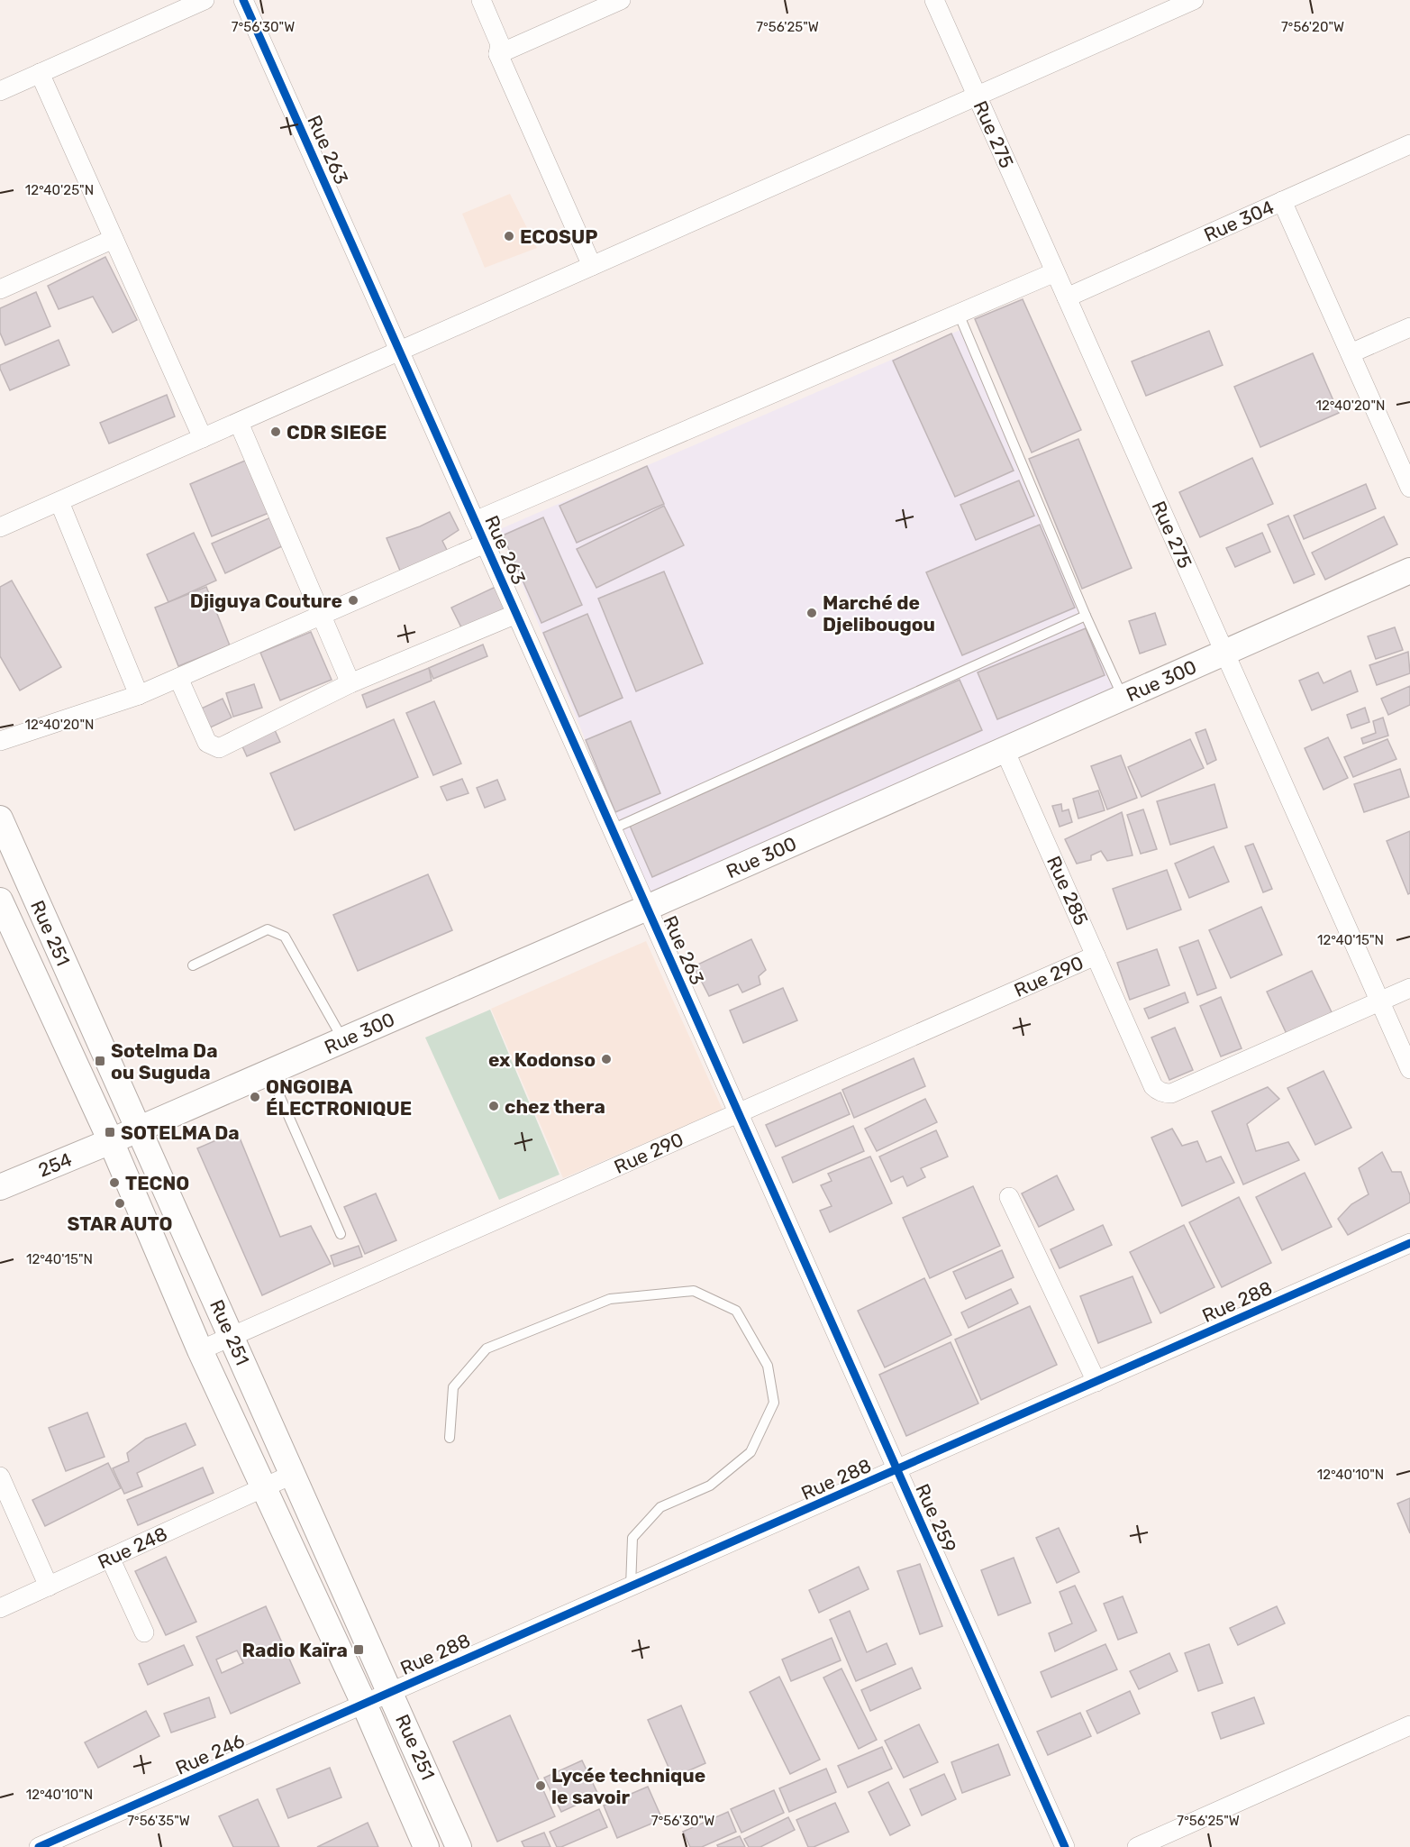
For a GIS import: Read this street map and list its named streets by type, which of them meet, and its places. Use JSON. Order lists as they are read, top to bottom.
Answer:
{
  "streets": {
    "main road": ["Rue 300", "Rue 251", "254"],
    "street": [
      "Rue 275",
      "Rue 263",
      "Rue 304",
      "Rue 285",
      "Rue 290",
      "Rue 288",
      "Rue 259",
      "Rue 248",
      "Rue 246"
    ]
  },
  "crossings": [
    ["Rue 275", "Rue 304"],
    ["Rue 275", "Rue 300"],
    ["Rue 275", "Rue 285"],
    ["Rue 263", "Rue 300"],
    ["Rue 263", "Rue 290"],
    ["Rue 263", "Rue 259"],
    ["Rue 300", "Rue 285"],
    ["Rue 300", "Rue 251"],
    ["Rue 300", "254"],
    ["Rue 285", "Rue 290"],
    ["Rue 251", "Rue 290"],
    ["Rue 251", "254"],
    ["Rue 251", "Rue 288"],
    ["Rue 251", "Rue 248"],
    ["Rue 251", "Rue 246"],
    ["Rue 290", "Rue 259"],
    ["Rue 288", "Rue 259"],
    ["Rue 288", "Rue 246"]
  ],
  "places": {
    "other": [
      "ECOSUP",
      "CDR SIEGE",
      "Djiguya Couture",
      "Marché de Djelibougou",
      "ex Kodonso",
      "ONGOIBA ÉLECTRONIQUE",
      "chez thera",
      "TECNO",
      "STAR AUTO",
      "Lycée technique le savoir"
    ],
    "transit": ["Sotelma Da ou Suguda", "SOTELMA Da", "Radio Kaïra"]
  },
  "coordinates": [
    "7°56'30\"W",
    "7°56'25\"W",
    "7°56'20\"W",
    "12°40'25\"N",
    "12°40'20\"N",
    "12°40'15\"N",
    "12°40'10\"N",
    "7°56'35\"W"
  ]
}
